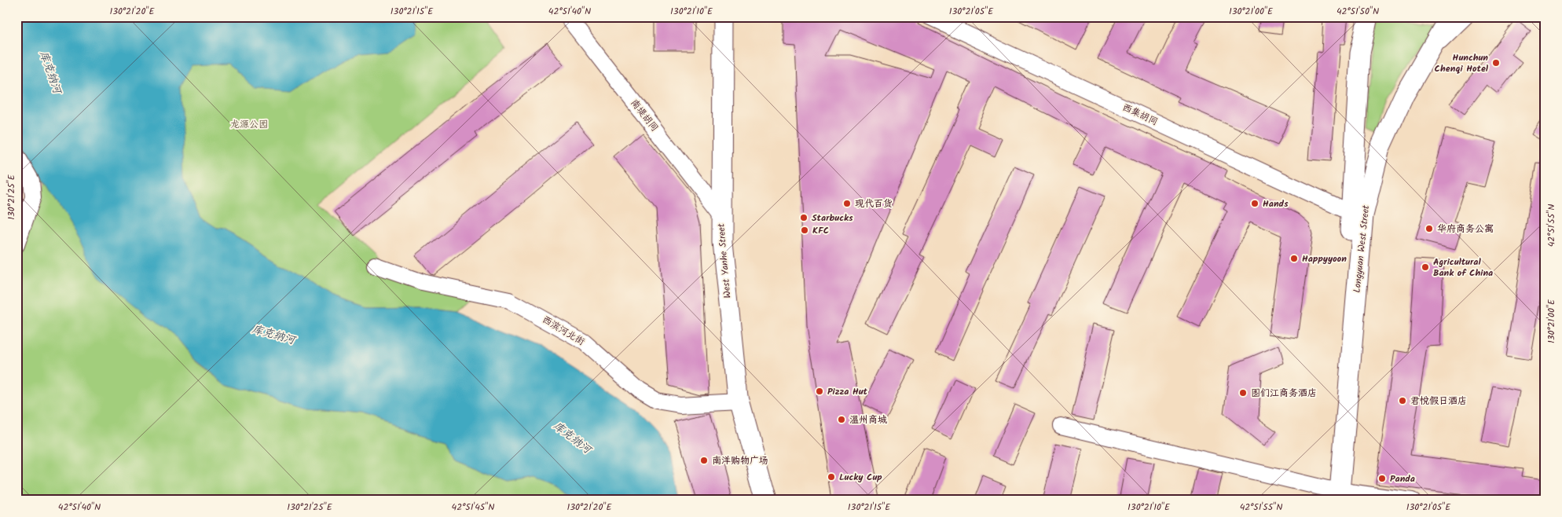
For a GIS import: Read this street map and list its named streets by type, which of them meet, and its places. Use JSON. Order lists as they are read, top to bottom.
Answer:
{
  "streets": {
    "main road": ["Longyuan West Street", "West Yanhe Street"],
    "street": ["西集胡同", "南堤胡同", "西滨河北街"]
  },
  "crossings": [
    ["西集胡同", "Longyuan West Street"],
    ["南堤胡同", "West Yanhe Street"],
    ["West Yanhe Street", "西滨河北街"]
  ],
  "water": ["库克纳河"],
  "parks": ["龙源公园"],
  "places": [
    "Hunchun Chenqi Hotel",
    "现代百货",
    "Hands",
    "Starbucks",
    "华府商务公寓",
    "KFC",
    "Happyyoon",
    "Agricultural Bank of China",
    "Pizza Hut",
    "图们江商务酒店",
    "君悦假日酒店",
    "温州商城",
    "南洋购物广场",
    "Lucky Cup",
    "Panda"
  ],
  "coordinates": [
    "130°21'20\"E",
    "130°21'15\"E",
    "42°51'40\"N",
    "130°21'10\"E",
    "130°21'05\"E",
    "130°21'00\"E",
    "42°51'50\"N",
    "130°21'25\"E",
    "42°51'55\"N",
    "42°51'45\"N"
  ]
}
